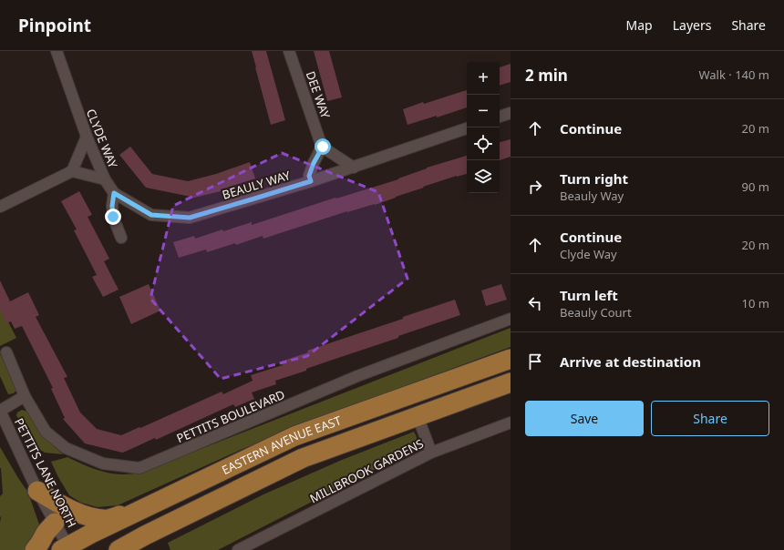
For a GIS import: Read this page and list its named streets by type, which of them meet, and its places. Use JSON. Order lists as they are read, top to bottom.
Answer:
{
  "streets": {
    "highway": ["EASTERN AVENUE EAST"],
    "street": [
      "DEE WAY",
      "CLYDE WAY",
      "BEAULY WAY",
      "PETTITS BOULEVARD",
      "MILLBROOK GARDENS",
      "PETTITS LANE NORTH"
    ]
  },
  "crossings": [
    ["CLYDE WAY", "BEAULY WAY"],
    ["EASTERN AVENUE EAST", "PETTITS LANE NORTH"]
  ],
  "page": {
    "header": "Pinpoint",
    "nav": ["Map", "Layers", "Share"],
    "heading": ["2 min", "Walk · 140 m"],
    "map_buttons": ["+", "−"],
    "list": [
      ["Continue", "20 m"],
      ["Turn right", "Beauly Way", "90 m"],
      ["Continue", "Clyde Way", "20 m"],
      ["Turn left", "Beauly Court", "10 m"],
      "Arrive at destination"
    ],
    "buttons": ["Save", "Share"]
  }
}
